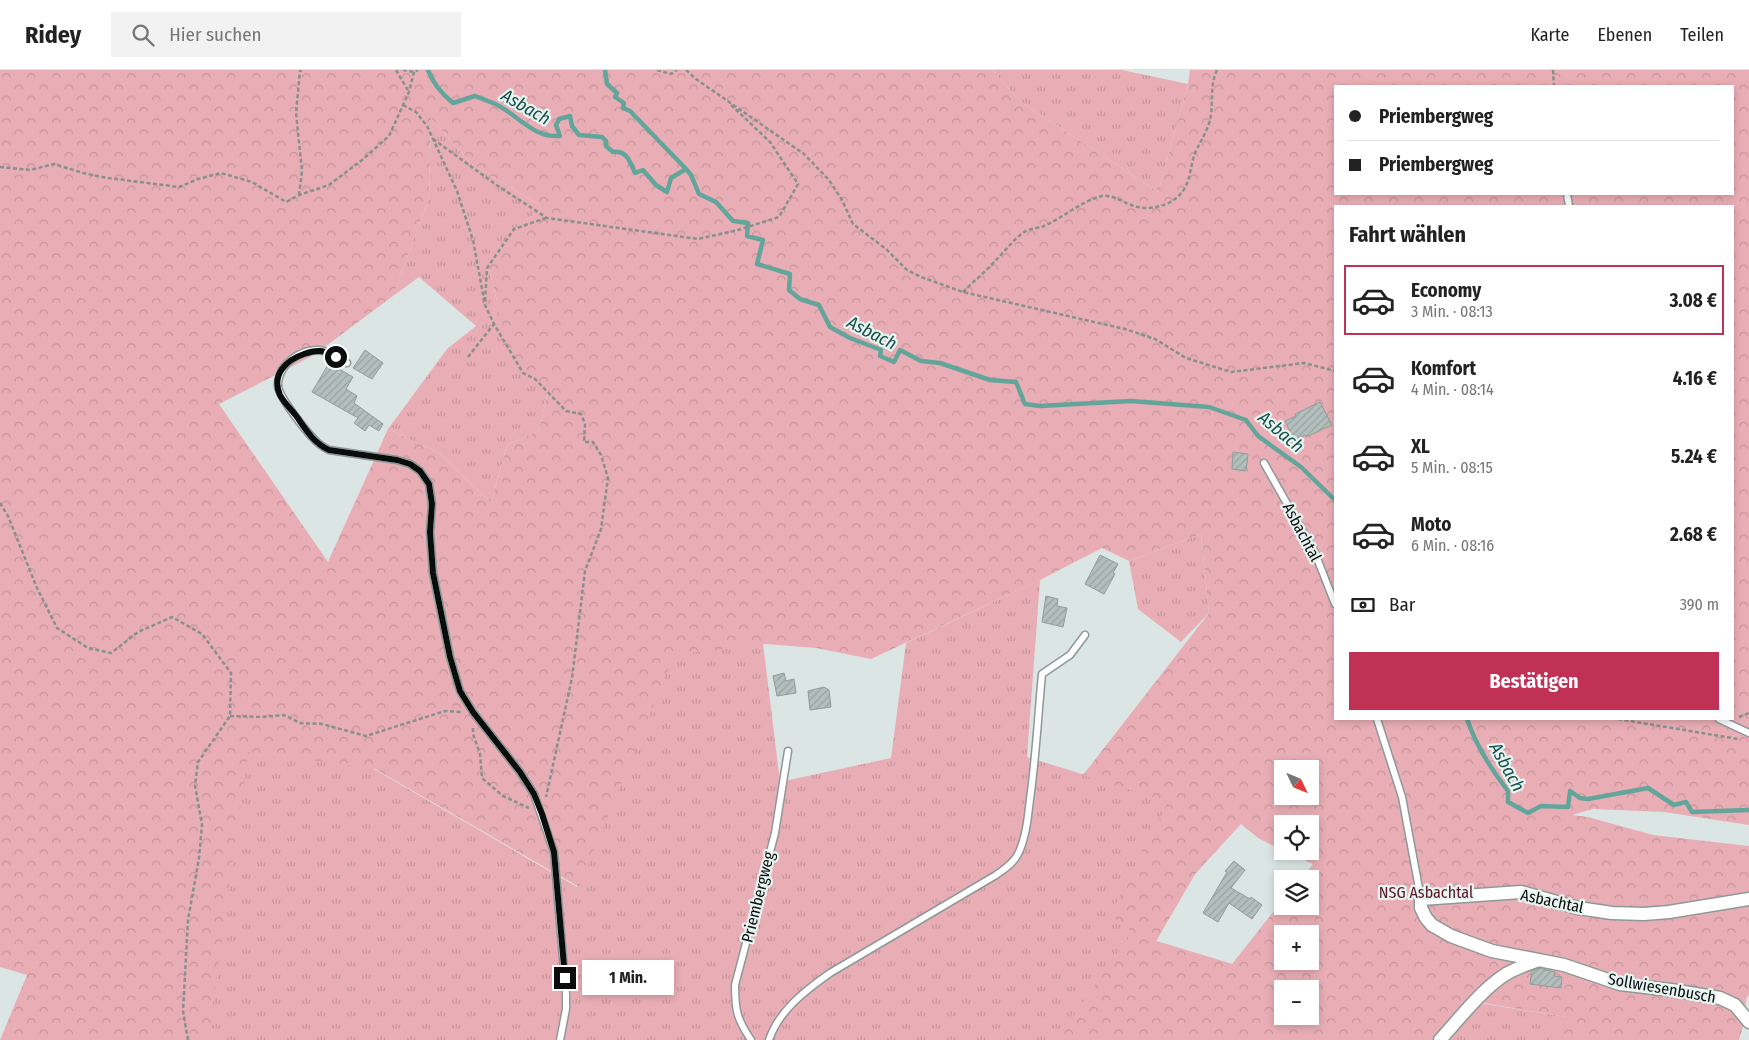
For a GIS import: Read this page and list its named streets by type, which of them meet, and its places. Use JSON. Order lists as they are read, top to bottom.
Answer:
{
  "streets": {
    "street": ["Asbachtal", "Sollwiesenbusch"],
    "lane": ["Priembergweg"]
  },
  "crossings": [
    ["Asbachtal", "Sollwiesenbusch"]
  ],
  "water": ["Asbach"],
  "parks": ["NSG Asbachtal"],
  "north": "bottom right",
  "page": {
    "header": "Ridey",
    "search": "Hier suchen",
    "nav": ["Karte", "Ebenen", "Teilen"],
    "banner": ["Priembergweg", "Priembergweg"],
    "heading": "Fahrt wählen",
    "list": [
      {
        "name": "Economy",
        "note": "3 Min. · 08:13",
        "value": "3.08 €"
      },
      {
        "name": "Komfort",
        "note": "4 Min. · 08:14",
        "value": "4.16 €"
      },
      {
        "name": "XL",
        "note": "5 Min. · 08:15",
        "value": "5.24 €"
      },
      {
        "name": "Moto",
        "note": "6 Min. · 08:16",
        "value": "2.68 €"
      }
    ],
    "pay": ["Bar", "390 m"],
    "buttons": "Bestätigen",
    "map_buttons": ["+", "−"],
    "bubble": "1 Min."
  }
}
